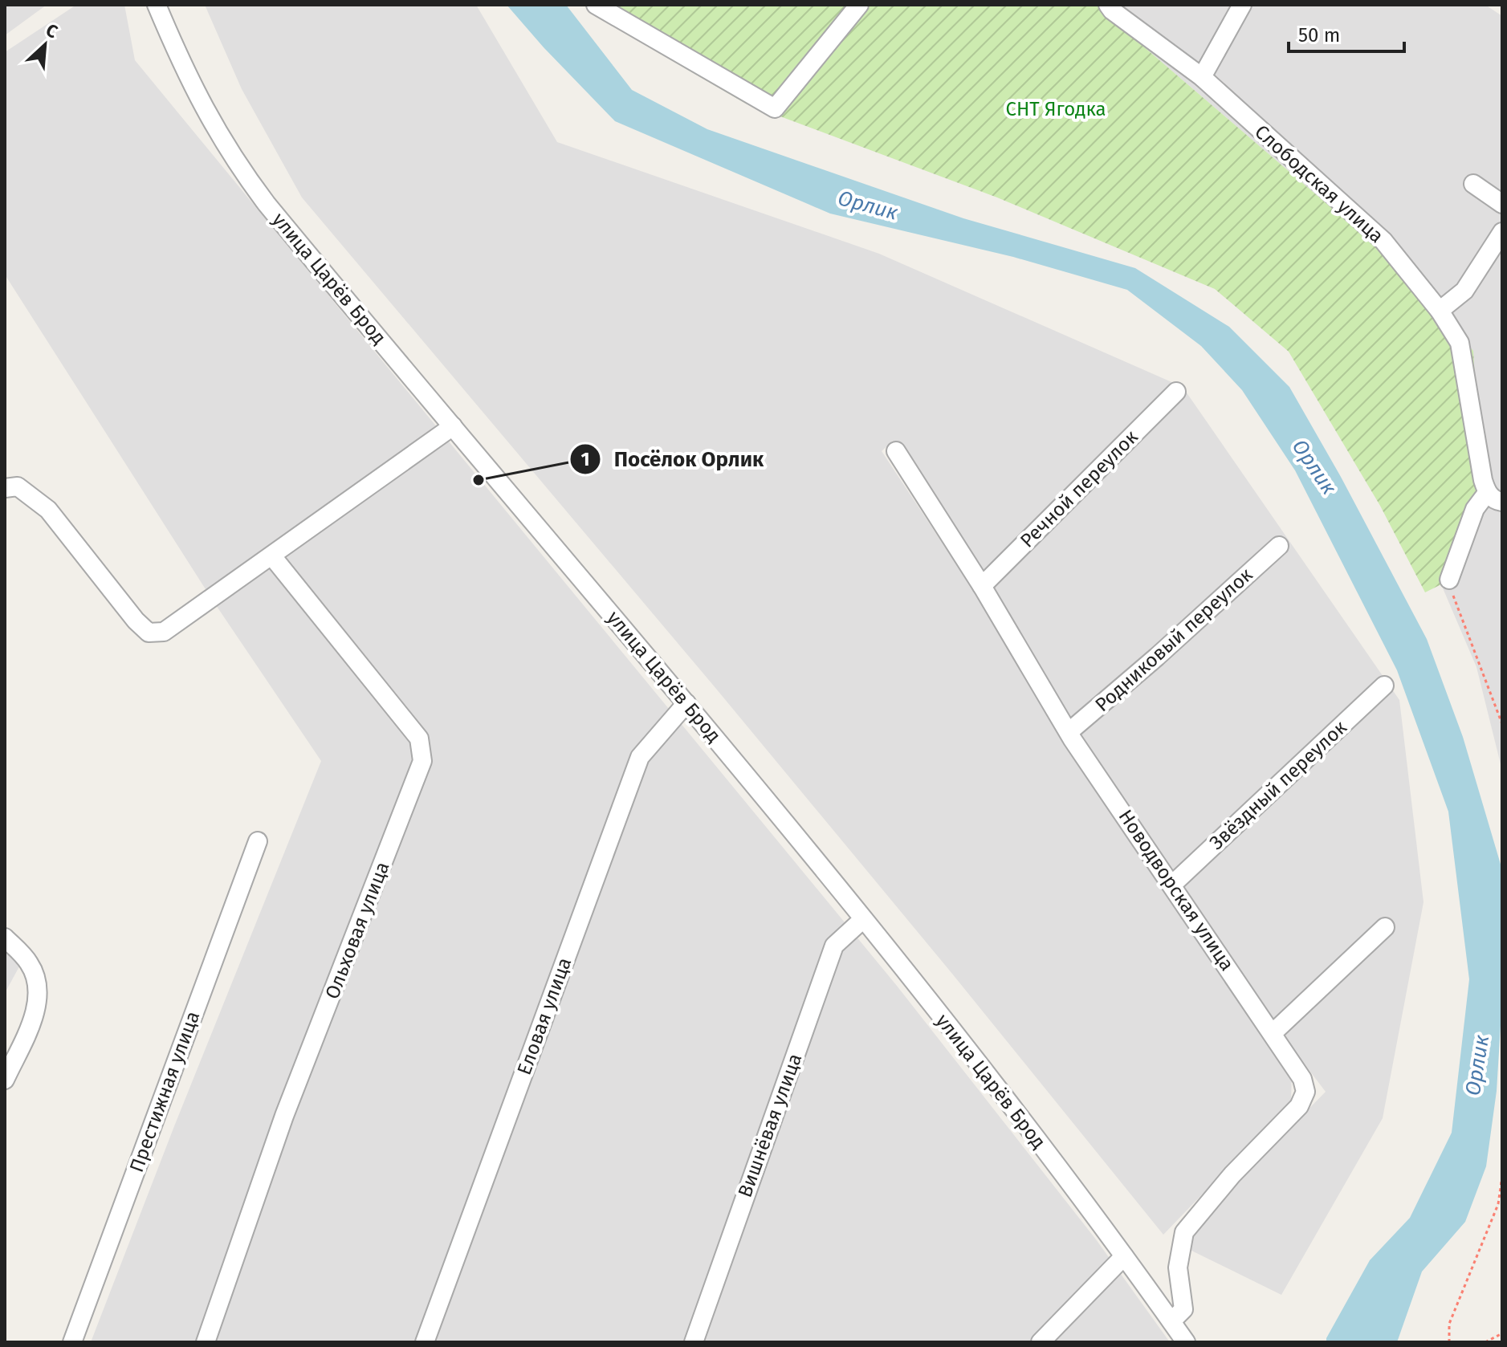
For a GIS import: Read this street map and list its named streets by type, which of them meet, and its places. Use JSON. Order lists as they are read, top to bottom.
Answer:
{
  "streets": {
    "street": [
      "Слободская улица",
      "улица Царёв Брод",
      "Речной переулок",
      "Родниковый переулок",
      "Звёздный переулок",
      "Новодворская улица",
      "Ольховая улица",
      "Еловая улица",
      "Престижная улица",
      "Вишнёвая улица"
    ]
  },
  "crossings": [
    ["улица Царёв Брод", "Новодворская улица"],
    ["улица Царёв Брод", "Еловая улица"],
    ["улица Царёв Брод", "Вишнёвая улица"],
    ["Речной переулок", "Новодворская улица"],
    ["Родниковый переулок", "Новодворская улица"],
    ["Звёздный переулок", "Новодворская улица"]
  ],
  "water": ["Орлик"],
  "parks": ["СНТ Ягодка"],
  "places": ["Посёлок Орлик"],
  "scale_bar": "50 m",
  "north": "top right"
}
